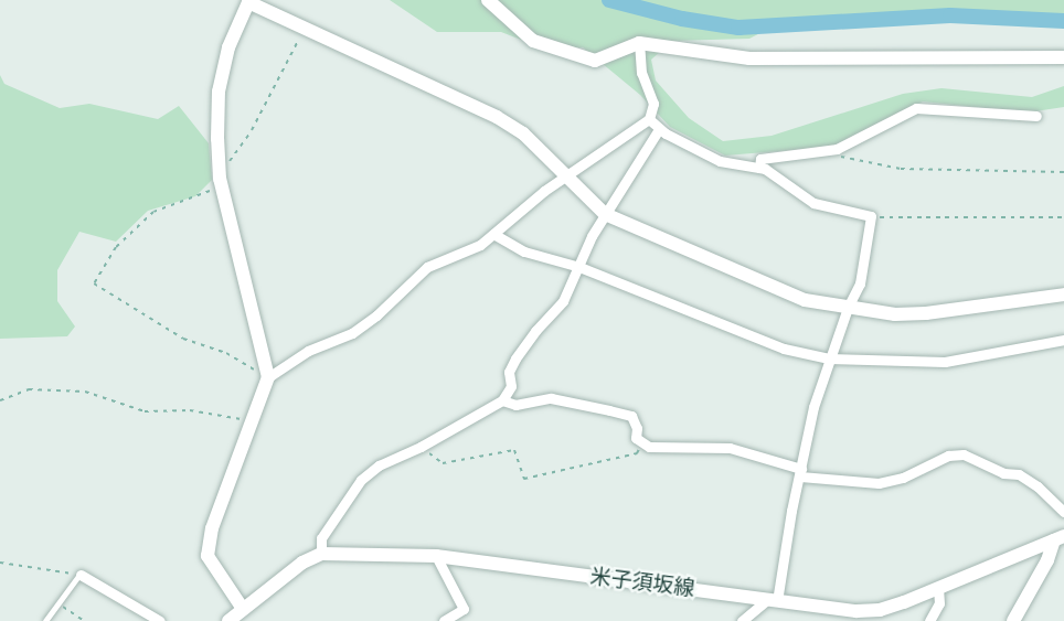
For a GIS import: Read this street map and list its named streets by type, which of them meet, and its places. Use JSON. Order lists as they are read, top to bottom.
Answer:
{
  "streets": {
    "street": ["米子須坂線"]
  }
}
